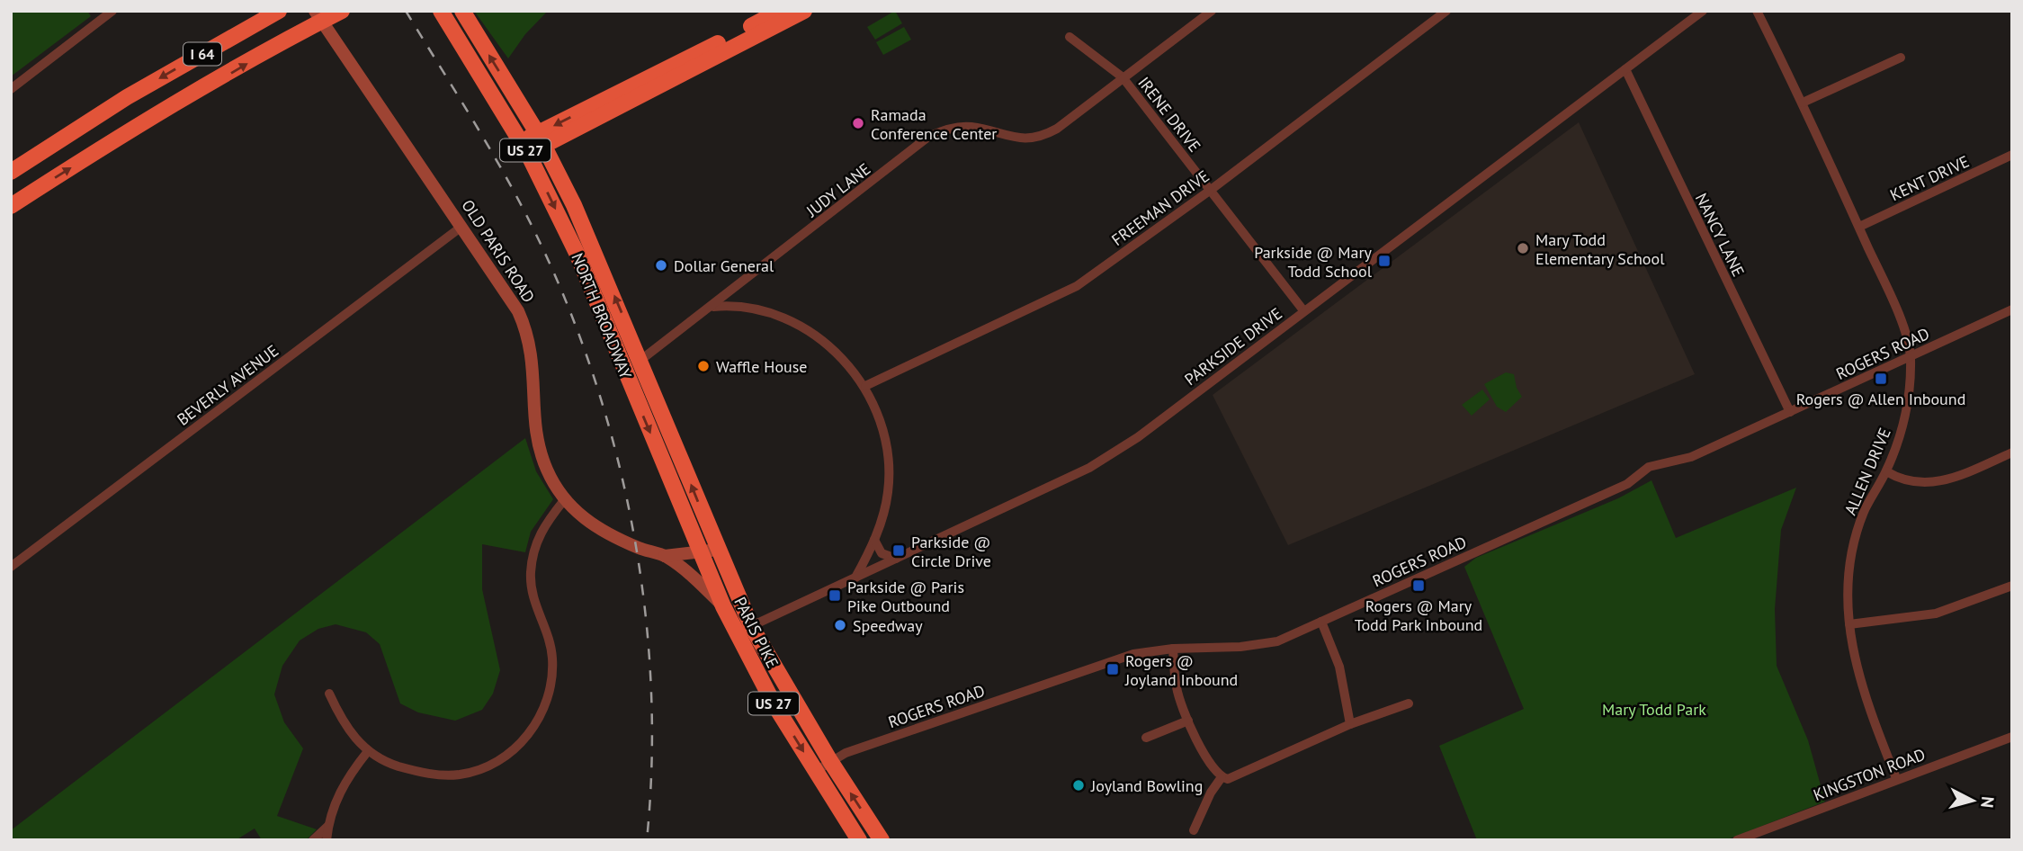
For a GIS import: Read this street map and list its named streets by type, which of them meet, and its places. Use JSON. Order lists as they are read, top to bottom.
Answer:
{
  "streets": {
    "highway": [
      "I 64",
      "US 27",
      "NORTH BROADWAY",
      "PARIS PIKE"
    ],
    "street": [
      "IRENE DRIVE",
      "KENT DRIVE",
      "JUDY LANE",
      "FREEMAN DRIVE",
      "NANCY LANE",
      "OLD PARIS ROAD",
      "PARKSIDE DRIVE",
      "ROGERS ROAD",
      "BEVERLY AVENUE",
      "ALLEN DRIVE",
      "KINGSTON ROAD"
    ]
  },
  "crossings": [
    ["IRENE DRIVE", "JUDY LANE"],
    ["IRENE DRIVE", "FREEMAN DRIVE"],
    ["IRENE DRIVE", "PARKSIDE DRIVE"],
    ["KENT DRIVE", "ALLEN DRIVE"],
    ["JUDY LANE", "NORTH BROADWAY"],
    ["NANCY LANE", "PARKSIDE DRIVE"],
    ["NANCY LANE", "ROGERS ROAD"],
    ["OLD PARIS ROAD", "NORTH BROADWAY"],
    ["OLD PARIS ROAD", "BEVERLY AVENUE"],
    ["NORTH BROADWAY", "PARKSIDE DRIVE"],
    ["NORTH BROADWAY", "PARIS PIKE"],
    ["PARKSIDE DRIVE", "PARIS PIKE"],
    ["ROGERS ROAD", "ALLEN DRIVE"],
    ["ROGERS ROAD", "PARIS PIKE"],
    ["ALLEN DRIVE", "KINGSTON ROAD"]
  ],
  "parks": ["Mary Todd Park"],
  "places": {
    "other": [
      "Ramada Conference Center",
      "Mary Todd Elementary School",
      "Dollar General",
      "Waffle House",
      "Speedway",
      "Joyland Bowling"
    ],
    "transit": [
      "Parkside @ Mary Todd School",
      "Rogers @ Allen Inbound",
      "Parkside @ Circle Drive",
      "Rogers @ Mary Todd Park Inbound",
      "Parkside @ Paris Pike Outbound",
      "Rogers @ Joyland Inbound"
    ]
  },
  "north": "right"
}
